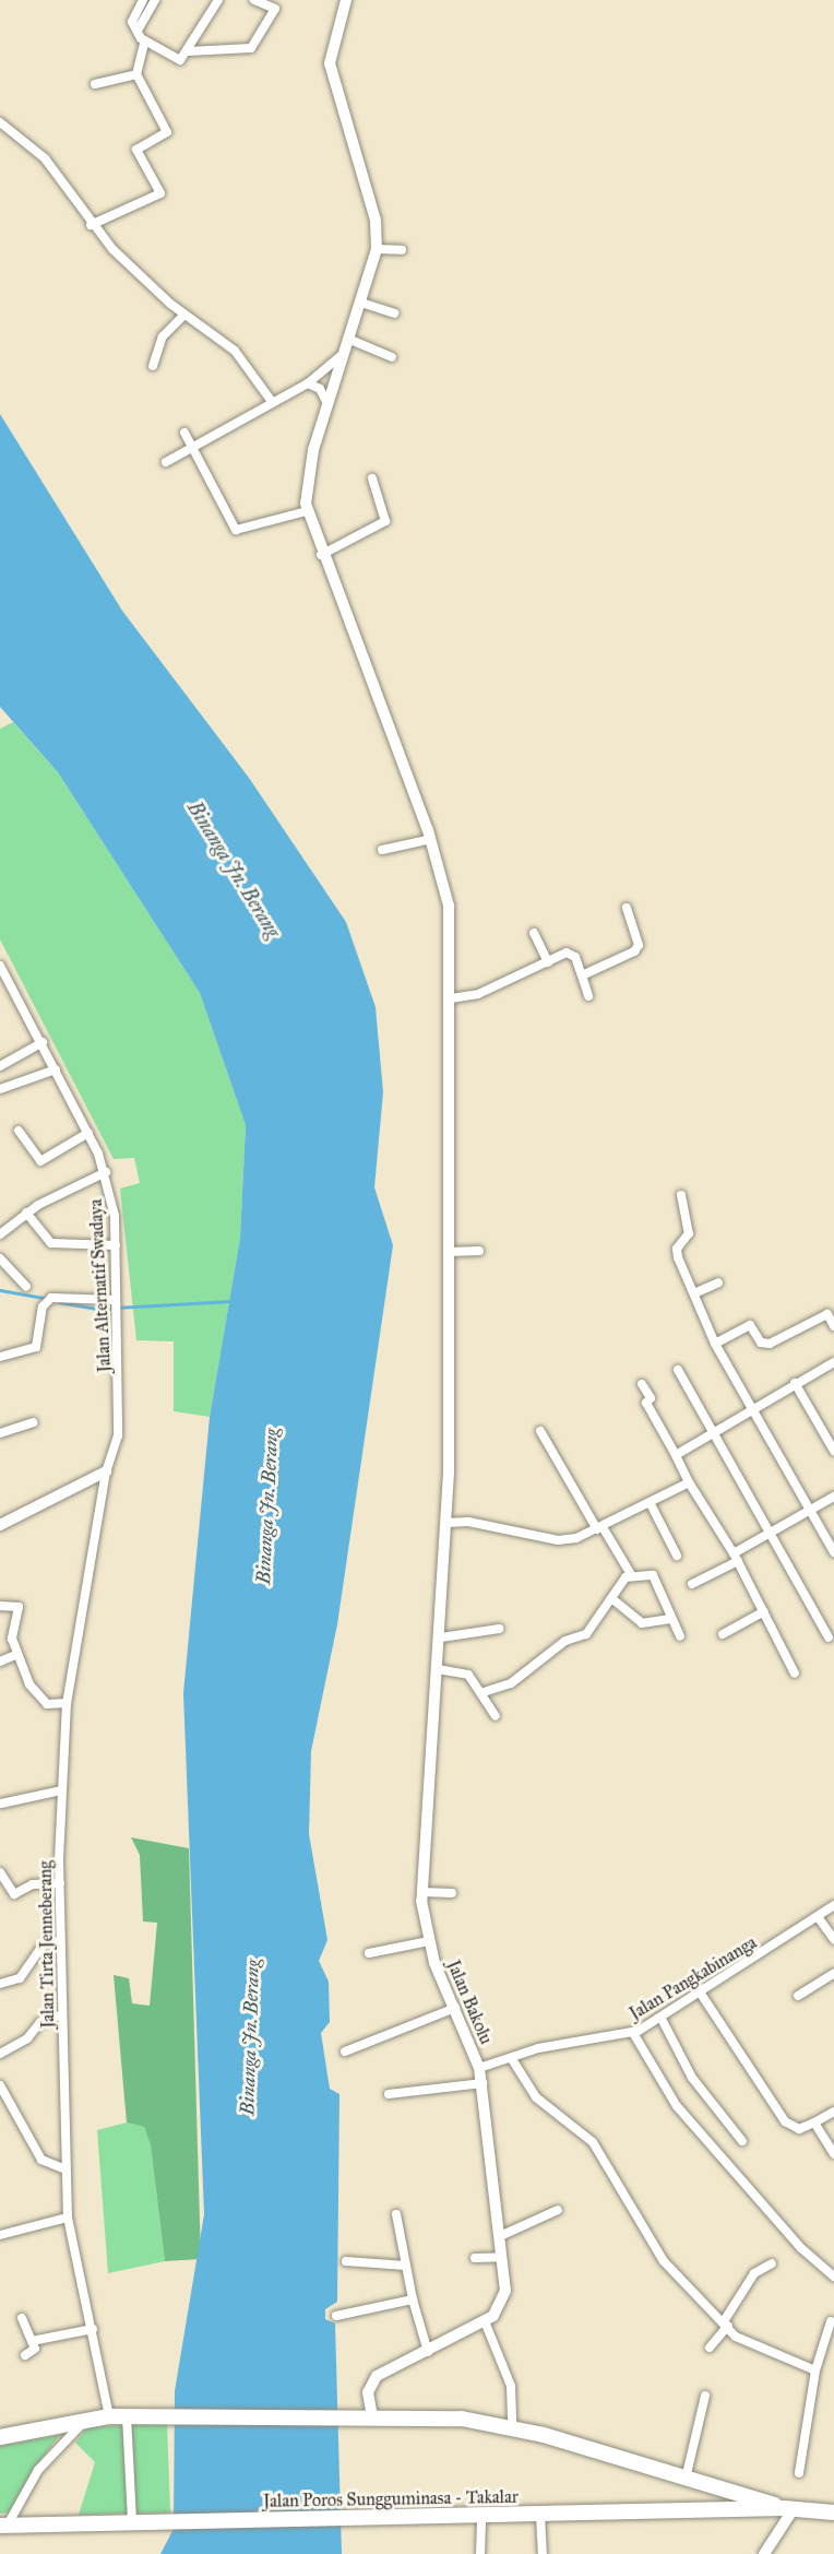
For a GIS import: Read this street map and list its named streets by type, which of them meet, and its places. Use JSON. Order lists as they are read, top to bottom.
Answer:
{
  "streets": {
    "highway": ["Jalan Poros Sungguminasa - Takalar"],
    "main road": ["Jalan Bakolu"],
    "street": ["Jalan Alternatif Swadaya", "Jalan Tirta Jenneberang", "Jalan Pangkabinanga"]
  },
  "crossings": [
    ["Jalan Alternatif Swadaya", "Jalan Tirta Jenneberang"],
    ["Jalan Tirta Jenneberang", "Jalan Poros Sungguminasa - Takalar"],
    ["Jalan Pangkabinanga", "Jalan Bakolu"],
    ["Jalan Bakolu", "Jalan Poros Sungguminasa - Takalar"]
  ],
  "water": ["Binanga Jn. Berang"]
}
